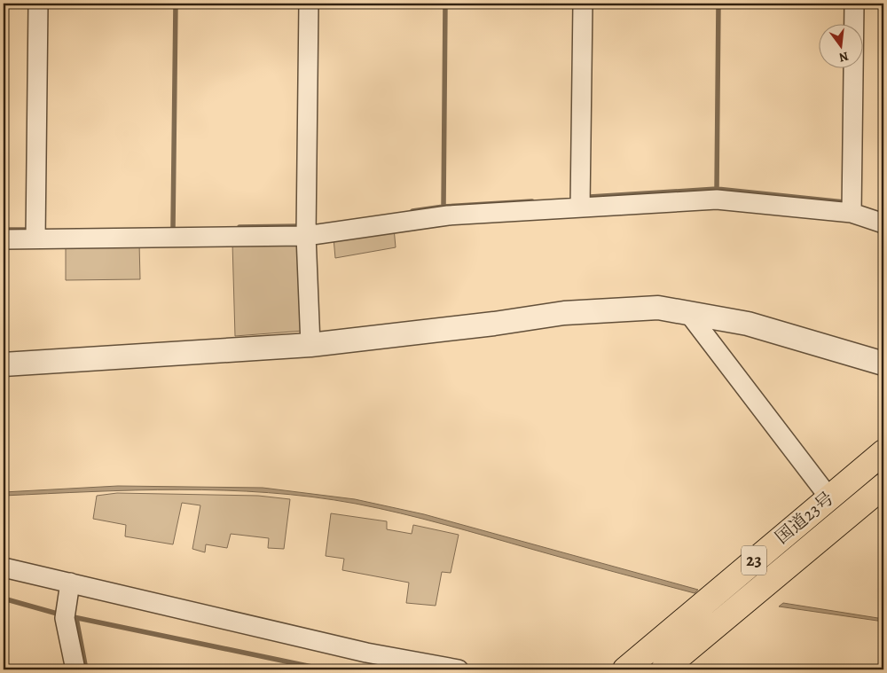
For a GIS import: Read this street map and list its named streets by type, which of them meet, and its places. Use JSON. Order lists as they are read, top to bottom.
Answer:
{
  "streets": {
    "highway": ["国道23号", "23"]
  },
  "north": "bottom"
}
